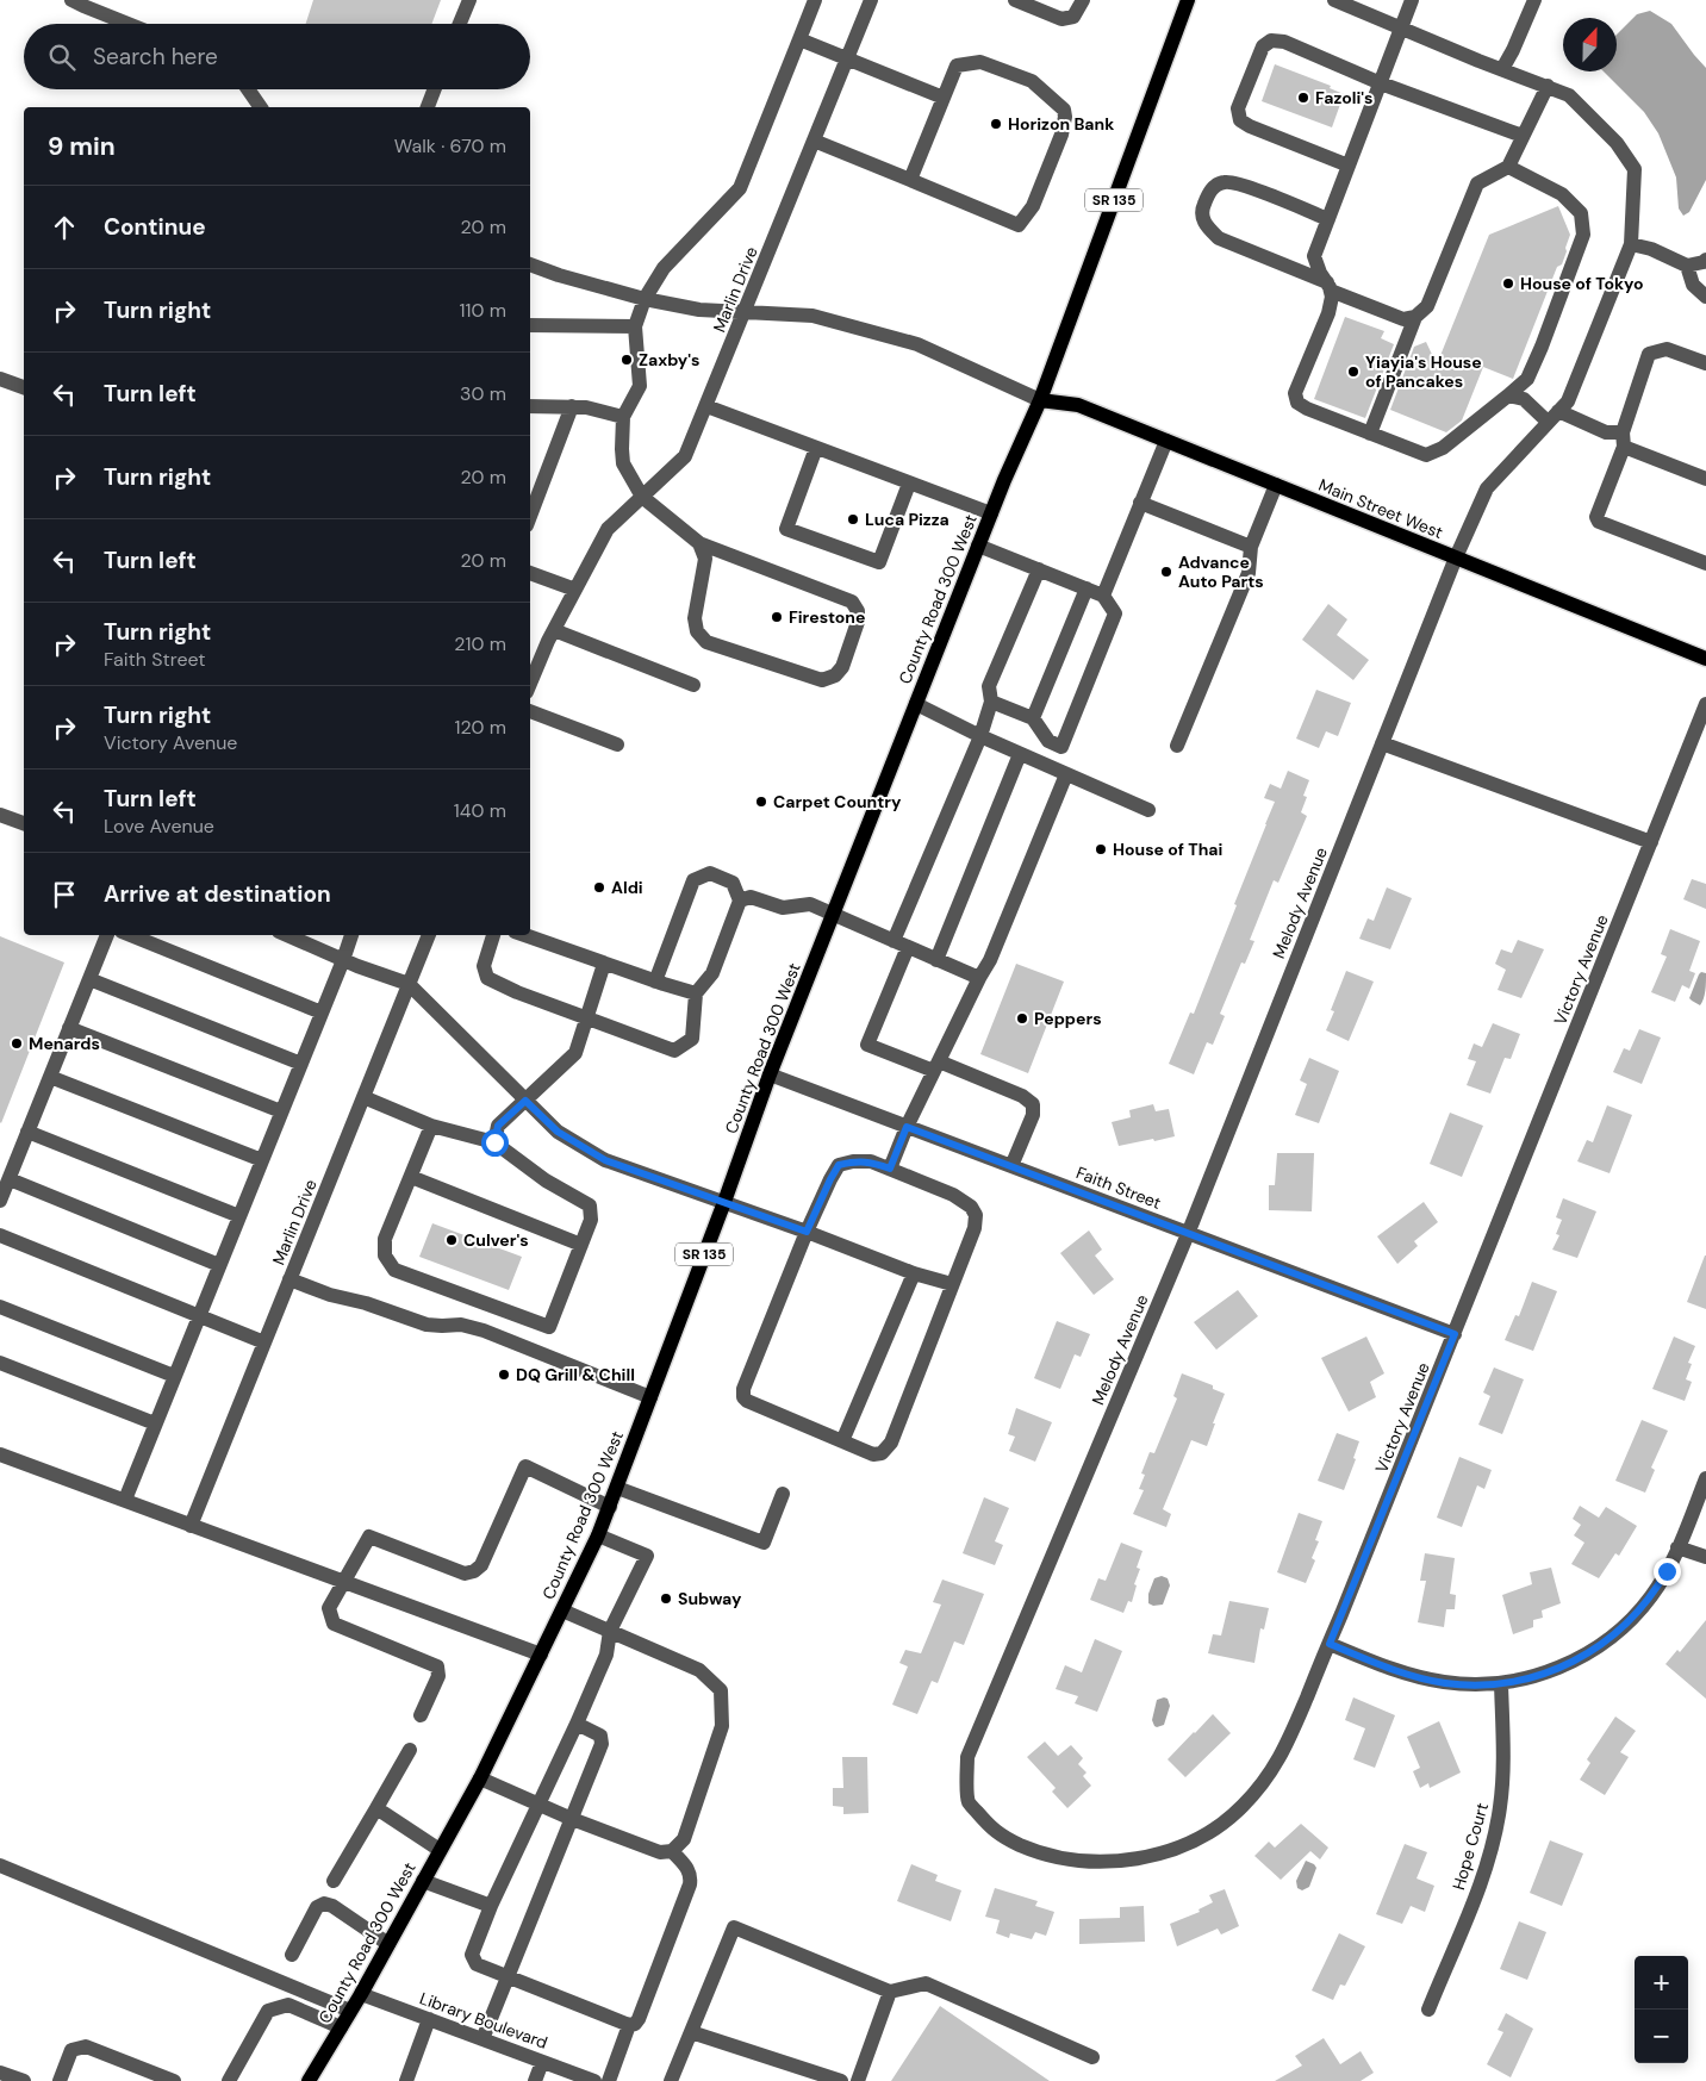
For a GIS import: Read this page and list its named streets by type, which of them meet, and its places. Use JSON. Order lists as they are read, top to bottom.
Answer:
{
  "streets": {
    "main road": ["SR 135", "Main Street West", "County Road 300 West"],
    "street": [
      "Marlin Drive",
      "Melody Avenue",
      "Victory Avenue",
      "Faith Street",
      "Hope Court",
      "Library Boulevard"
    ]
  },
  "crossings": [
    ["Main Street West", "County Road 300 West"],
    ["Main Street West", "Melody Avenue"],
    ["County Road 300 West", "Faith Street"],
    ["County Road 300 West", "Library Boulevard"],
    ["Melody Avenue", "Victory Avenue"],
    ["Melody Avenue", "Faith Street"],
    ["Victory Avenue", "Faith Street"]
  ],
  "places": [
    "Fazoli's",
    "Horizon Bank",
    "House of Tokyo",
    "Zaxby's",
    "Yiayia's House of Pancakes",
    "Luca Pizza",
    "Advance Auto Parts",
    "Firestone",
    "Carpet Country",
    "House of Thai",
    "Aldi",
    "Peppers",
    "Menards",
    "Culver's",
    "DQ Grill & Chill",
    "Subway"
  ],
  "north": "top",
  "page": {
    "search": "Search here",
    "heading": ["9 min", "Walk · 670 m"],
    "list": [
      ["Continue", "20 m"],
      ["Turn right", "110 m"],
      ["Turn left", "30 m"],
      ["Turn right", "20 m"],
      ["Turn left", "20 m"],
      ["Turn right", "Faith Street", "210 m"],
      ["Turn right", "Victory Avenue", "120 m"],
      ["Turn left", "Love Avenue", "140 m"],
      "Arrive at destination"
    ],
    "map_buttons": ["+", "−"]
  }
}
